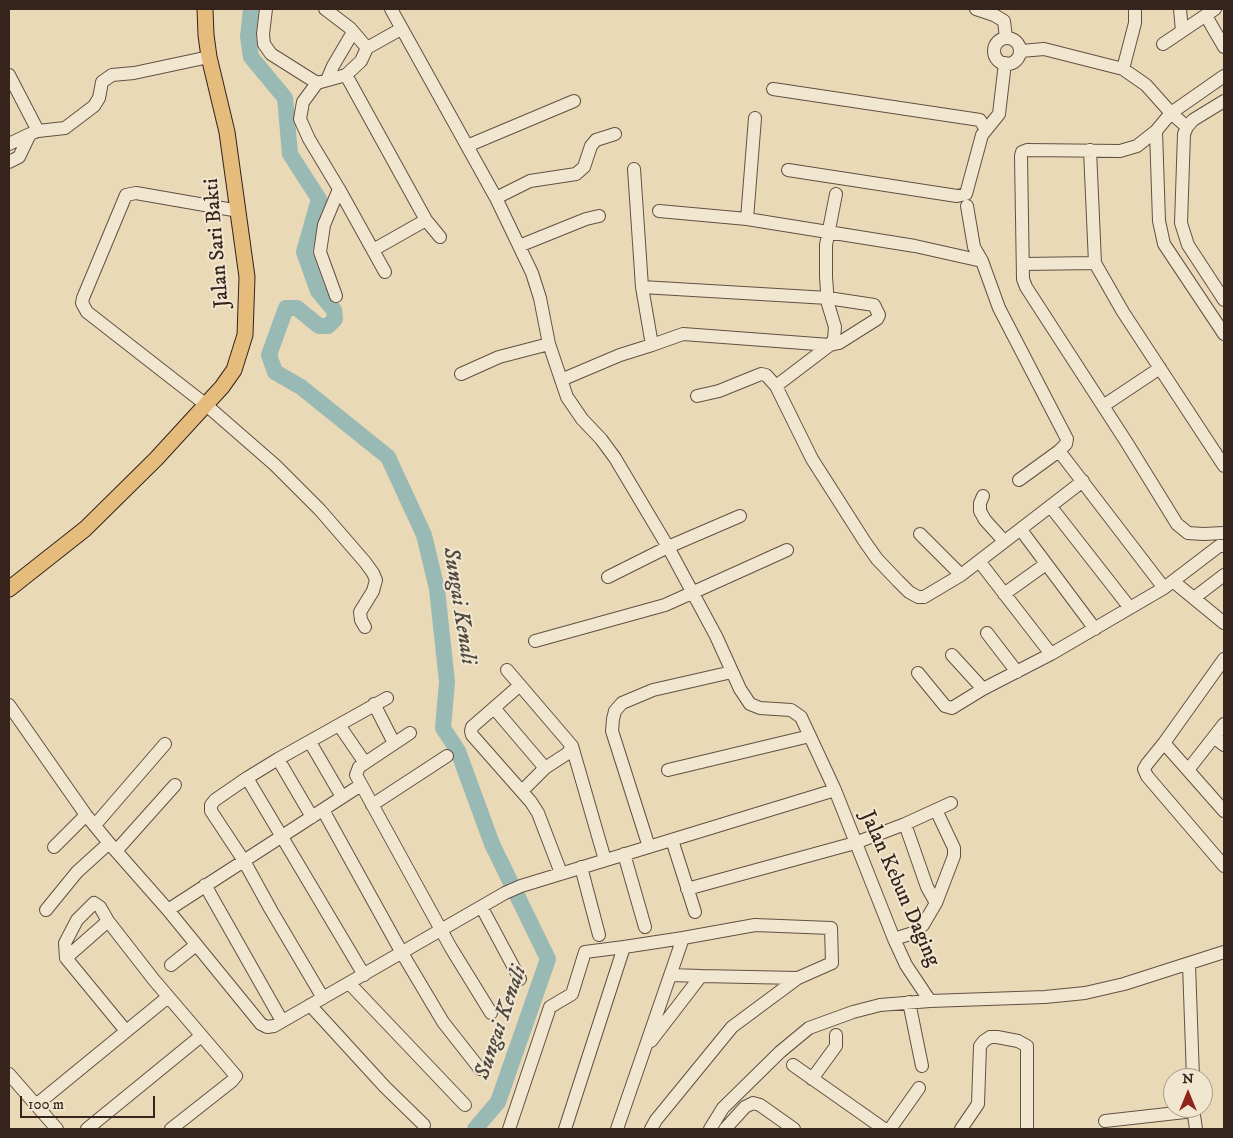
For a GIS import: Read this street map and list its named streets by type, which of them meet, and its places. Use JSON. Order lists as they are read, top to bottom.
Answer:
{
  "streets": {
    "main road": ["Jalan Sari Bakti"],
    "street": ["Jalan Kebun Daging"]
  },
  "water": ["Sungai Kenali"],
  "scale_bar": "100 m",
  "north": "top"
}
